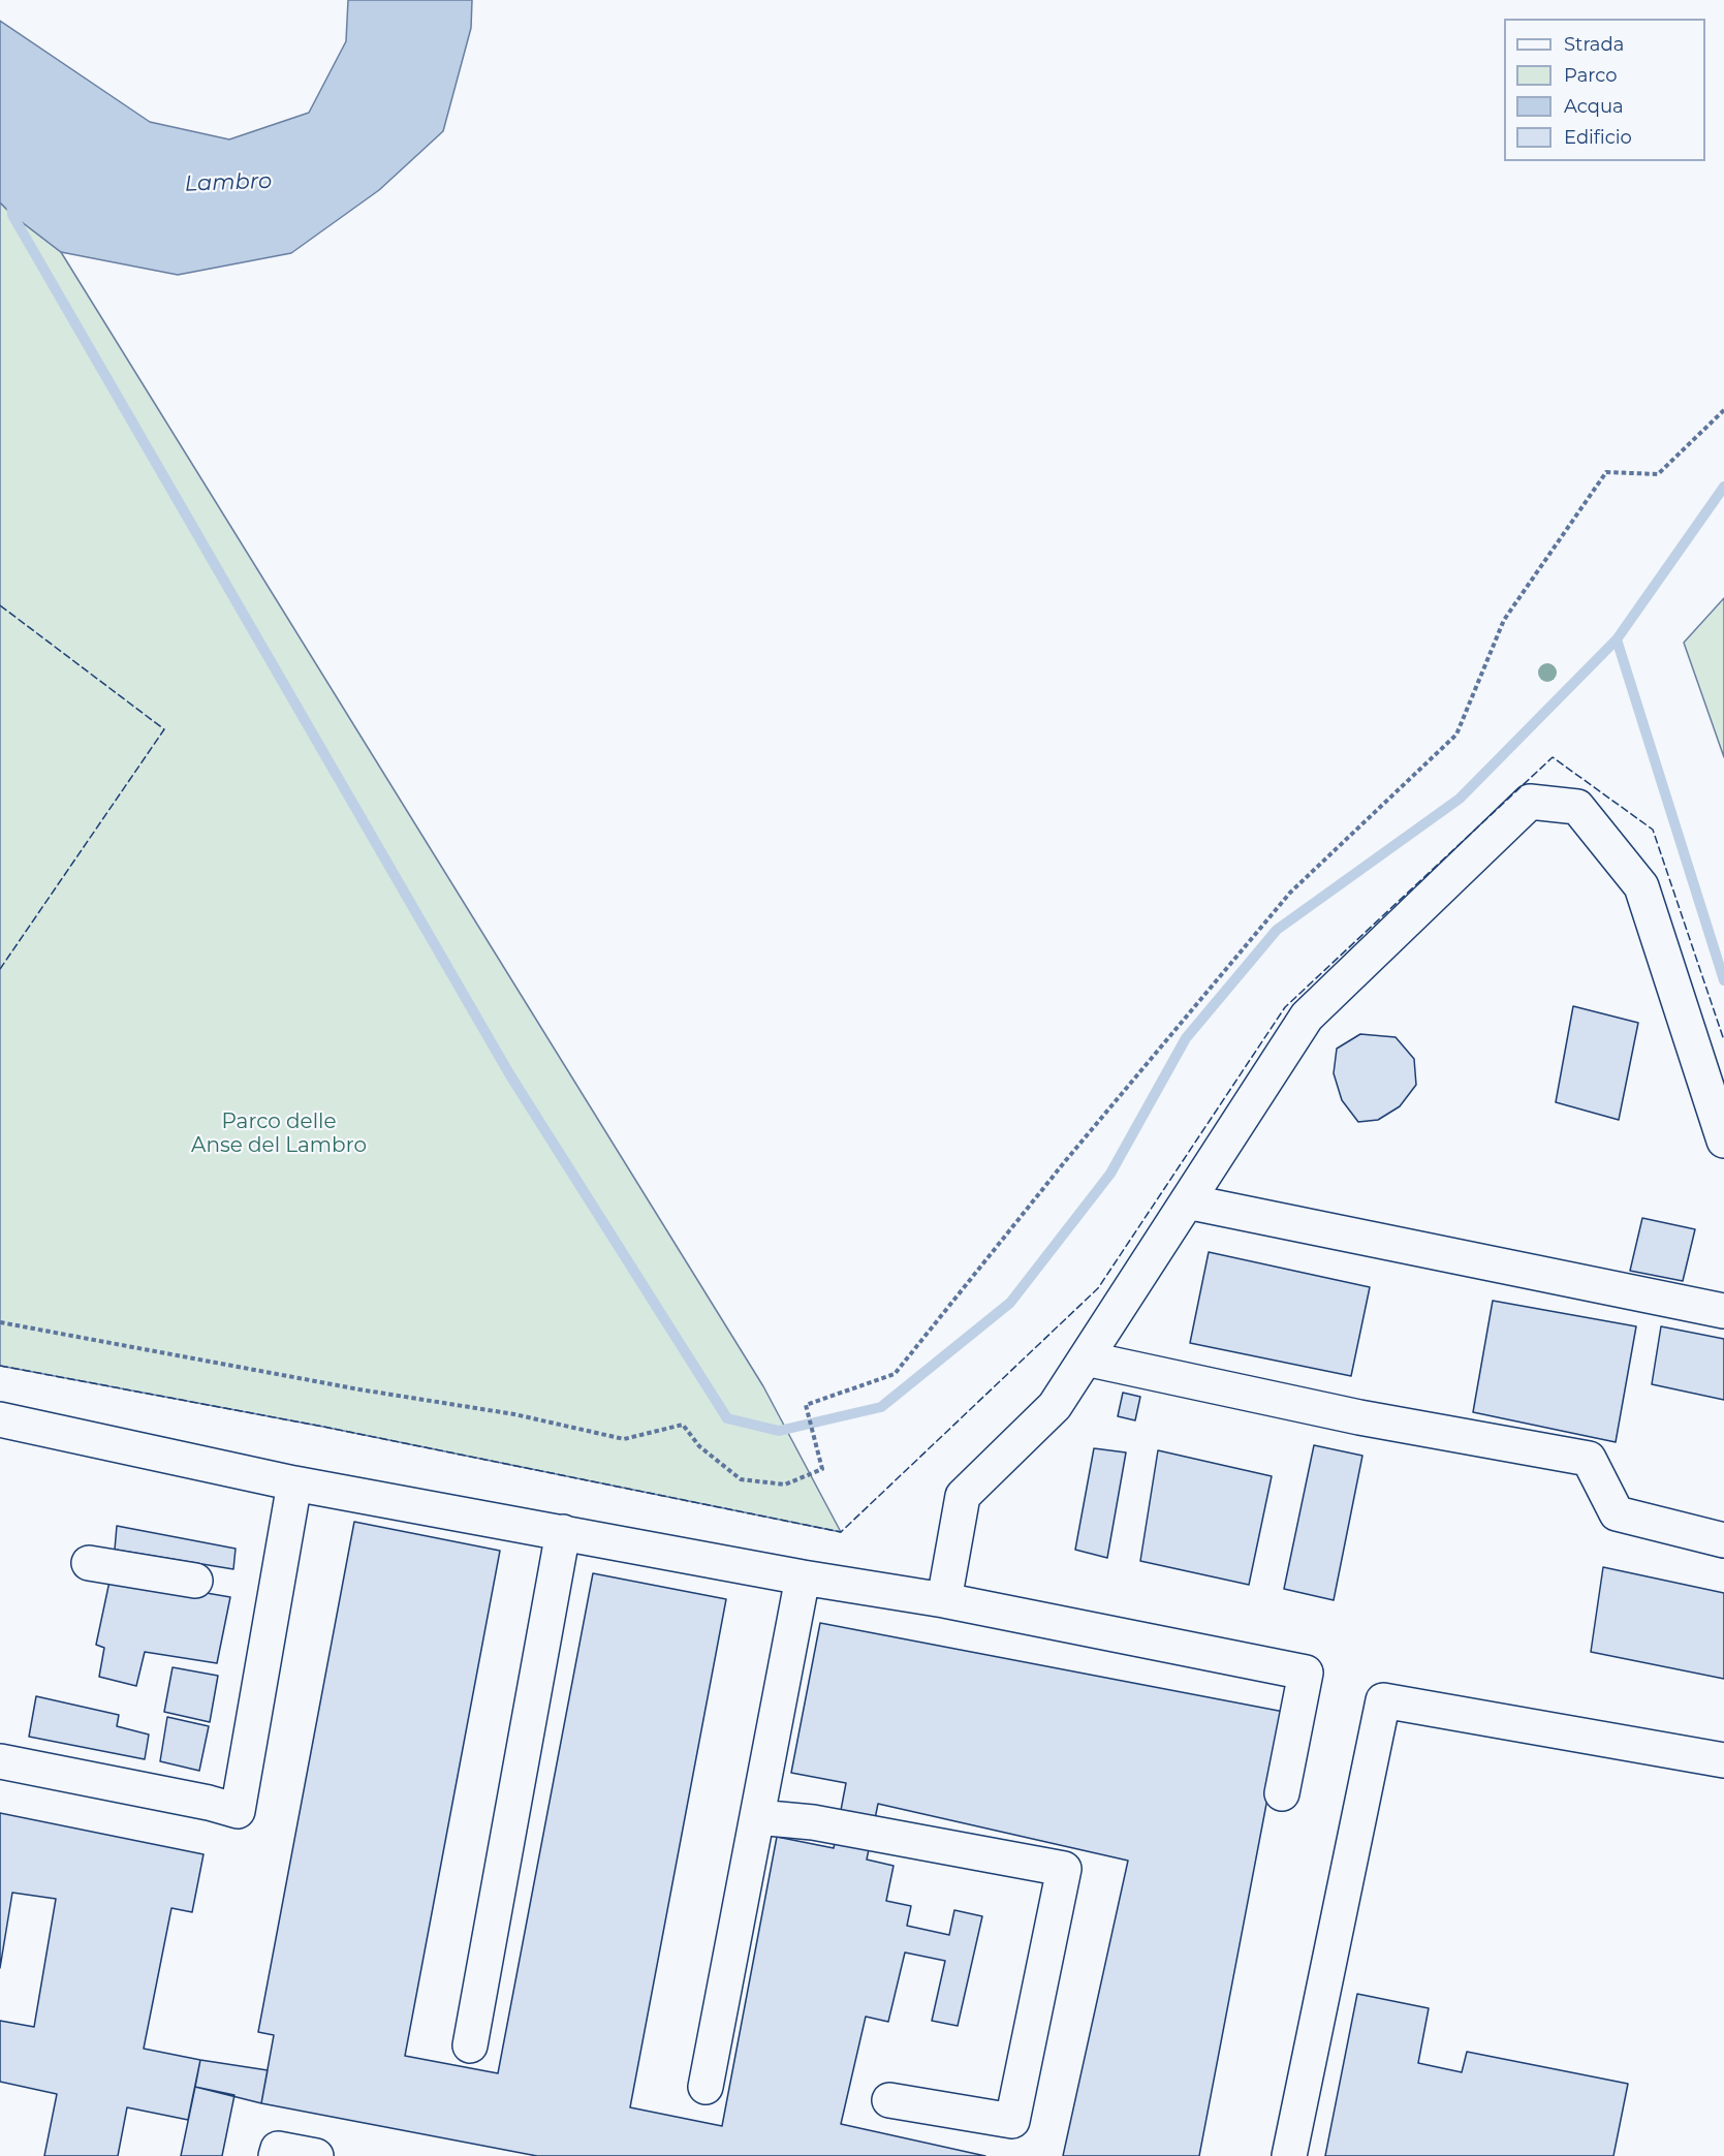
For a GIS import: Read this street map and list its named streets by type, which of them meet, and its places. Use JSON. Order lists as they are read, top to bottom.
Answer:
{
  "water": ["Lambro"],
  "parks": ["Parco delle Anse del Lambro"],
  "legend": [
    "Strada",
    "Parco",
    "Acqua",
    "Edificio"
  ]
}
